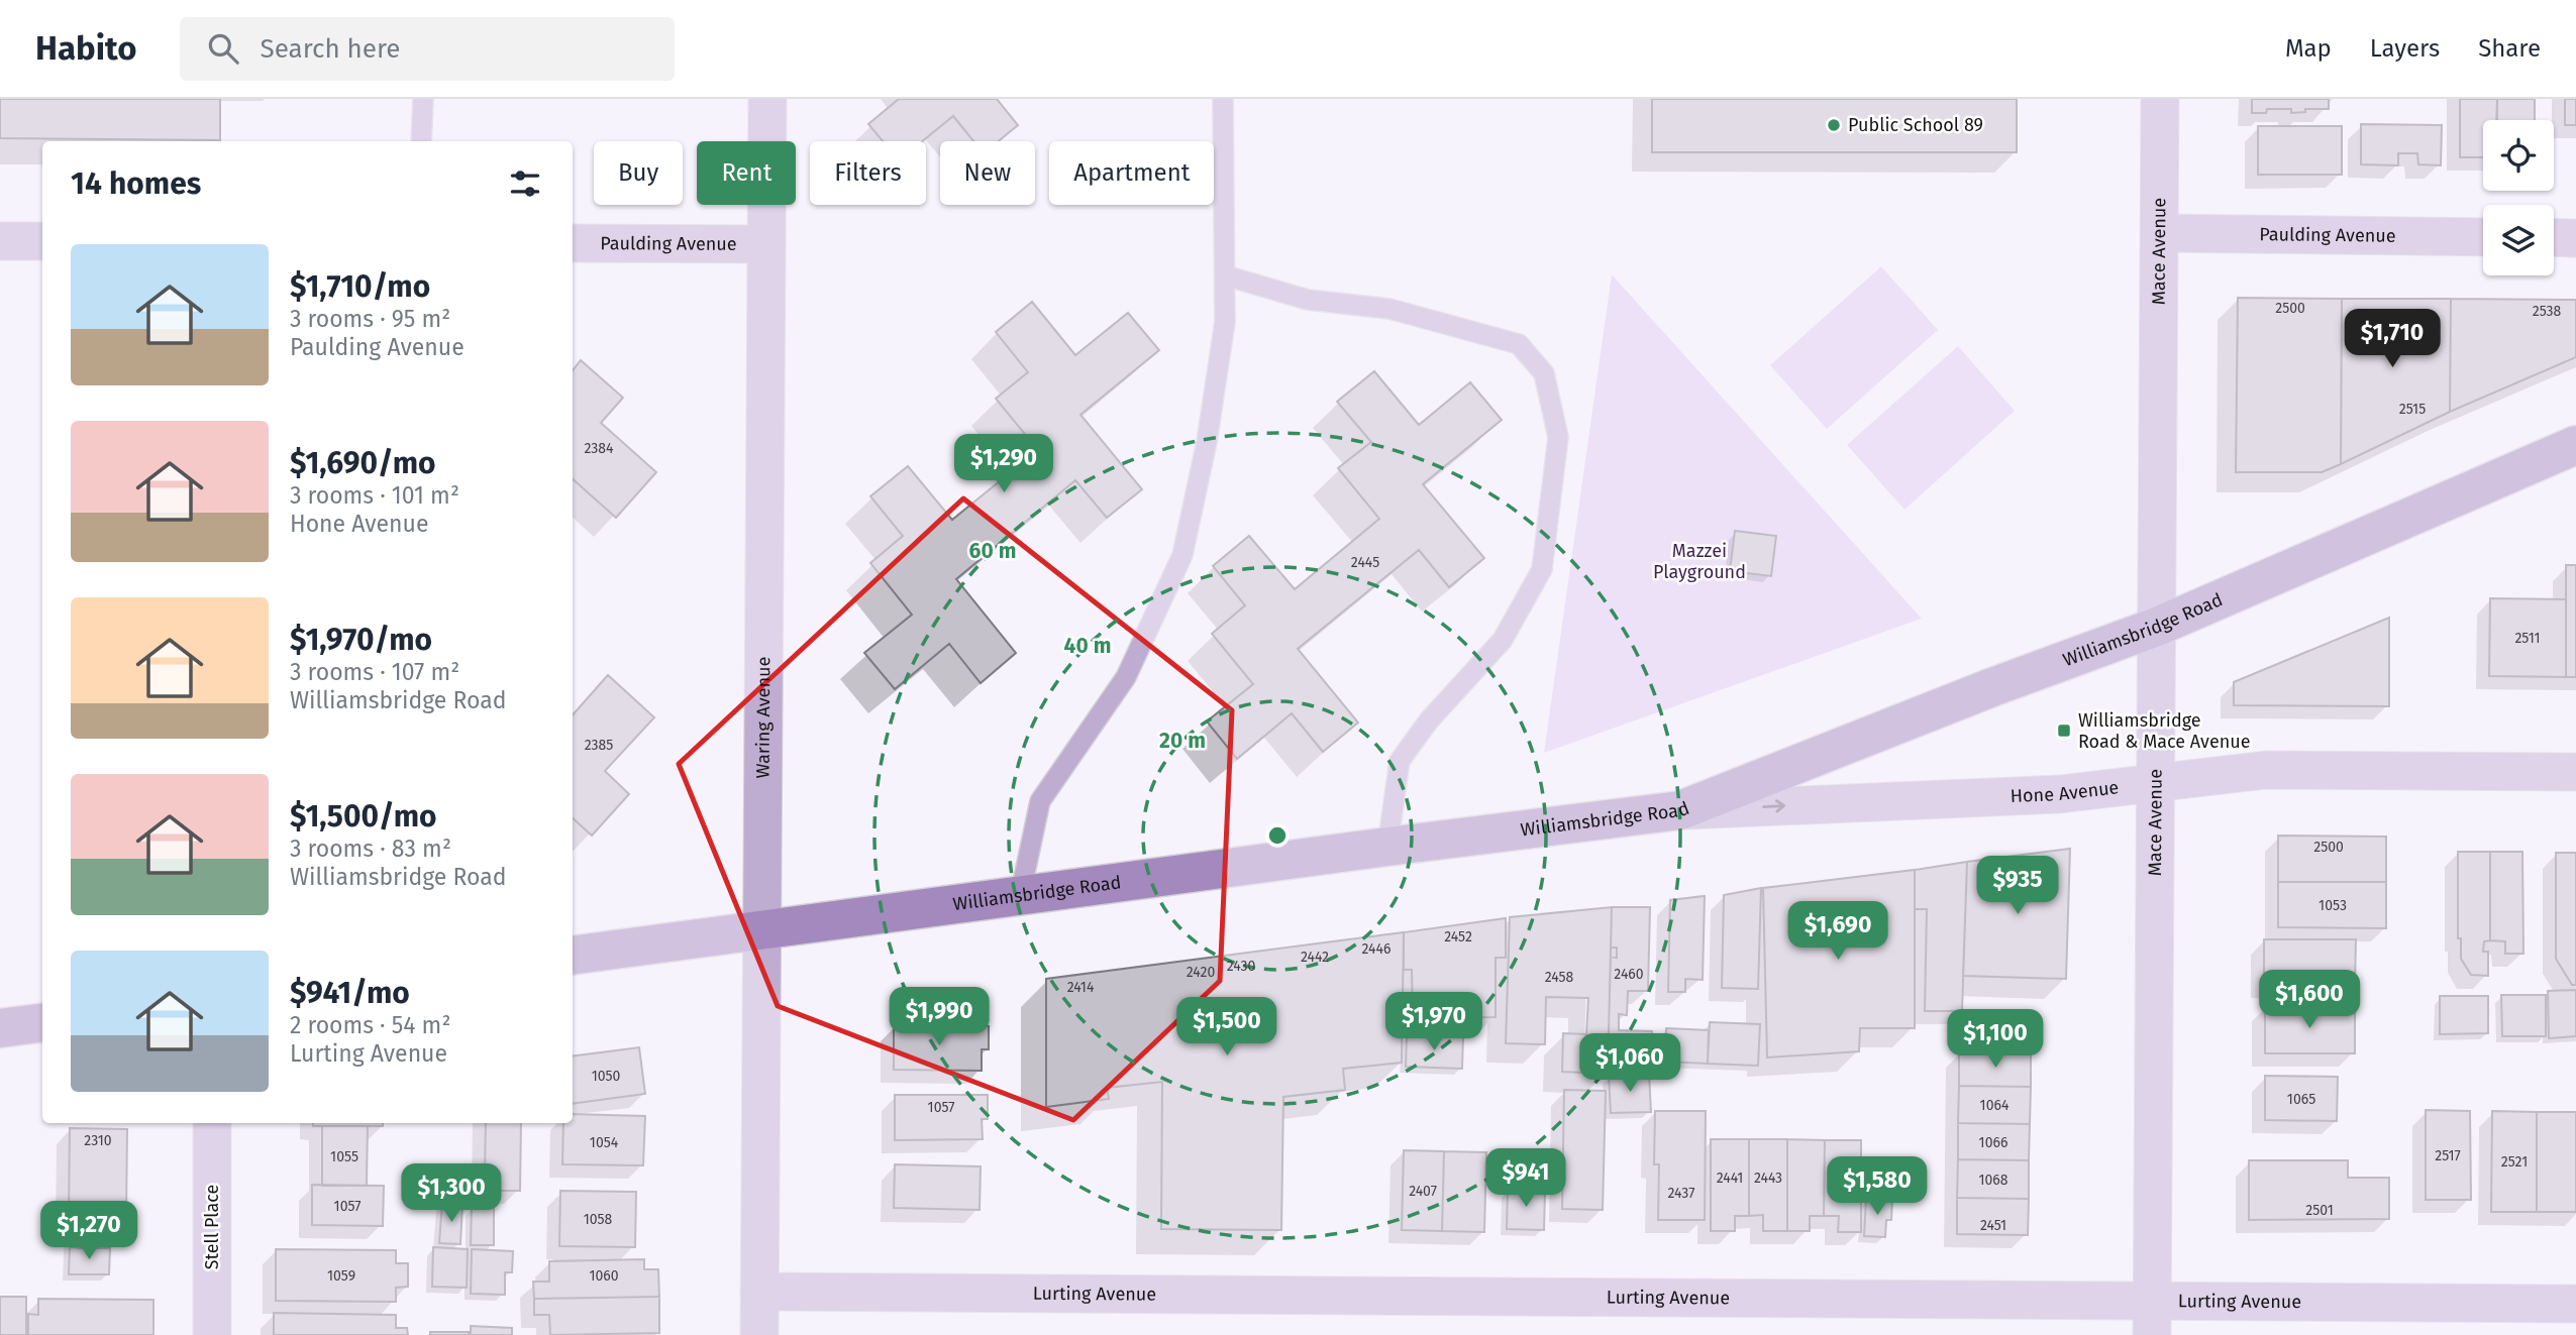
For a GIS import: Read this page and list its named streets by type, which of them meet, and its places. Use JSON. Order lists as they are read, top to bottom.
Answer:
{
  "streets": {
    "main road": ["Williamsbridge Road"],
    "street": [
      "Paulding Avenue",
      "Mace Avenue",
      "Waring Avenue",
      "Hone Avenue",
      "Stell Place",
      "Lurting Avenue"
    ]
  },
  "crossings": [
    ["Paulding Avenue", "Mace Avenue"],
    ["Paulding Avenue", "Waring Avenue"],
    ["Mace Avenue", "Williamsbridge Road"],
    ["Mace Avenue", "Hone Avenue"],
    ["Mace Avenue", "Lurting Avenue"],
    ["Williamsbridge Road", "Waring Avenue"],
    ["Williamsbridge Road", "Hone Avenue"],
    ["Waring Avenue", "Lurting Avenue"]
  ],
  "one_way": ["Hone Avenue"],
  "parks": ["Mazzei Playground"],
  "places": {
    "other": ["Public School 89"],
    "transit": ["Williamsbridge Road & Mace Avenue"]
  },
  "house_numbers": [
    "2500",
    "2538",
    "2515",
    "2384",
    "2445",
    "2511",
    "2385",
    "2500",
    "1053",
    "2452",
    "2446",
    "2442",
    "2430",
    "2420",
    "2460",
    "2458",
    "2414",
    "1050",
    "1065",
    "1064",
    "1057",
    "2310",
    "1054",
    "1066",
    "2517",
    "1055",
    "2521",
    "2441",
    "2443",
    "1068",
    "2407",
    "2437",
    "1057",
    "2501",
    "1058",
    "2451",
    "1059",
    "1060"
  ],
  "page": {
    "header": "Habito",
    "search": "Search here",
    "nav": ["Map", "Layers", "Share"],
    "chip": [
      "Buy",
      "Rent",
      "Filters",
      "New",
      "Apartment"
    ],
    "heading": "14 homes",
    "list": [
      {
        "name": "$1,710/mo",
        "note": "3 rooms · 95 m² · Paulding Avenue"
      },
      {
        "name": "$1,690/mo",
        "note": "3 rooms · 101 m² · Hone Avenue"
      },
      {
        "name": "$1,970/mo",
        "note": "3 rooms · 107 m² · Williamsbridge Road"
      },
      {
        "name": "$1,500/mo",
        "note": "3 rooms · 83 m² · Williamsbridge Road"
      },
      {
        "name": "$941/mo",
        "note": "2 rooms · 54 m² · Lurting Avenue"
      }
    ],
    "price": [
      "$1,710",
      "$1,290",
      "$935",
      "$1,690",
      "$1,600",
      "$1,990",
      "$1,970",
      "$1,500",
      "$1,100",
      "$1,060",
      "$941",
      "$1,580",
      "$1,300",
      "$1,270"
    ]
  },
  "rings": ["60 m", "40 m", "20 m"]
}
